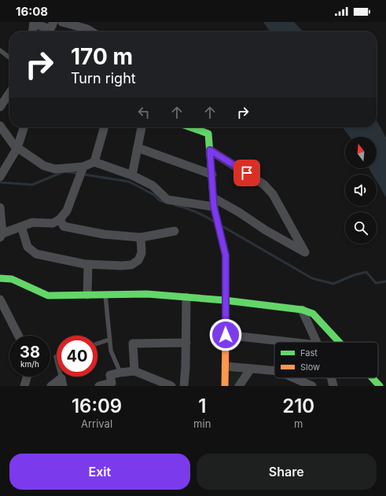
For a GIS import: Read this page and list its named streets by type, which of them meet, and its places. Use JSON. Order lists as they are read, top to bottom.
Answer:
{
  "legend": ["Fast", "Slow"],
  "north": "top",
  "page": {
    "status": "16:08",
    "turn": ["170 m", "Turn right"],
    "speed": "38 km/h",
    "limit": "40",
    "eta": [
      "16:09",
      "Arrival",
      "1",
      "min",
      "210",
      "m"
    ],
    "buttons": ["Exit", "Share"]
  }
}
